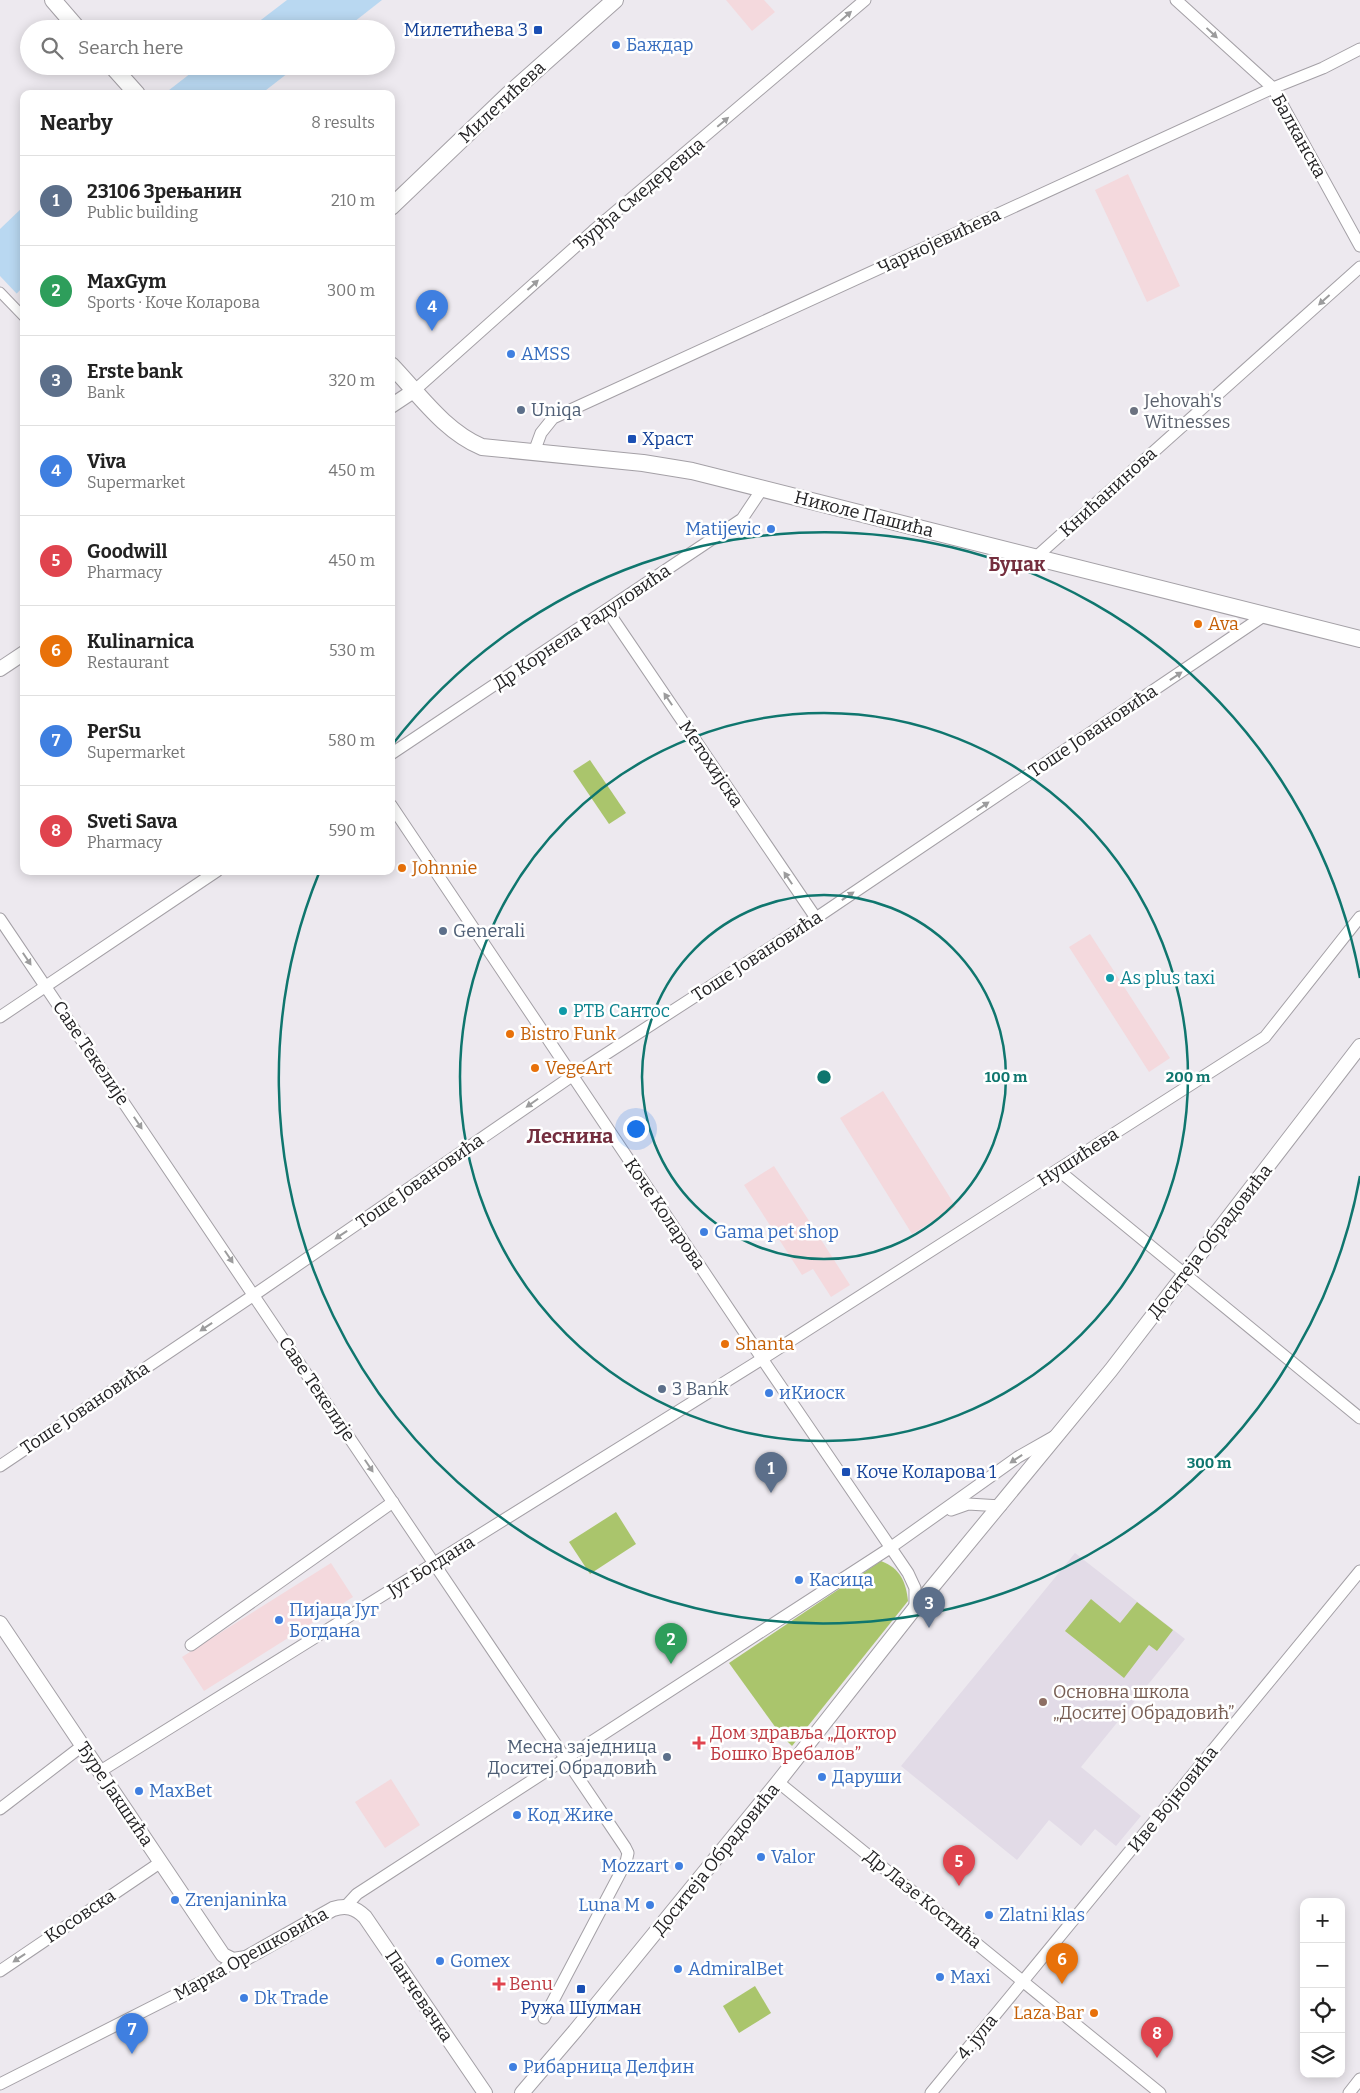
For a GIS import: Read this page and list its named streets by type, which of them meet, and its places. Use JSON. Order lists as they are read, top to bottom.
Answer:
{
  "streets": {
    "main road": ["Милетићева", "Николе Пашића"],
    "street": [
      "Балканска",
      "Ђурђа Смедеревца",
      "Чарнојевићева",
      "Книћанинова",
      "Др Корнела Радуловића",
      "Тоше Јовановића",
      "Метохијска",
      "Саве Текелије",
      "Нушићева",
      "Коче Коларова",
      "Доситеја Обрадовића",
      "Југ Богдана",
      "Ђуре Јакшића",
      "Иве Војновића",
      "Др Лазе Костића",
      "Косовска",
      "Марка Орешковића",
      "Панчевачка",
      "4. јула"
    ]
  },
  "crossings": [
    ["Балканска", "Чарнојевићева"],
    ["Ђурђа Смедеревца", "Николе Пашића"],
    ["Чарнојевићева", "Николе Пашића"],
    ["Книћанинова", "Николе Пашића"],
    ["Николе Пашића", "Др Корнела Радуловића"],
    ["Николе Пашића", "Тоше Јовановића"],
    ["Др Корнела Радуловића", "Метохијска"],
    ["Тоше Јовановића", "Метохијска"],
    ["Тоше Јовановића", "Саве Текелије"],
    ["Тоше Јовановића", "Коче Коларова"],
    ["Саве Текелије", "Југ Богдана"],
    ["Саве Текелије", "Марка Орешковића"],
    ["Нушићева", "Коче Коларова"],
    ["Нушићева", "Југ Богдана"],
    ["Коче Коларова", "Доситеја Обрадовића"],
    ["Коче Коларова", "Југ Богдана"],
    ["Доситеја Обрадовића", "Др Лазе Костића"],
    ["Југ Богдана", "Ђуре Јакшића"],
    ["Ђуре Јакшића", "Косовска"],
    ["Ђуре Јакшића", "Марка Орешковића"],
    ["Иве Војновића", "Др Лазе Костића"],
    ["Иве Војновића", "4. јула"],
    ["Др Лазе Костића", "4. јула"],
    ["Марка Орешковића", "Панчевачка"]
  ],
  "one_way": [
    "Балканска",
    "Ђурђа Смедеревца",
    "Книћанинова",
    "Метохијска",
    "Саве Текелије",
    "Косовска"
  ],
  "districts": ["Буџак", "Леснина"],
  "places": {
    "transit": [
      "Милетићева 3",
      "Храст",
      "Коче Коларова 1",
      "Ружа Шулман"
    ],
    "other": [
      "Баждар",
      "AMSS",
      "Uniqa",
      "Jehovah's Witnesses",
      "Matijevic",
      "Ava",
      "Johnnie",
      "Generali",
      "As plus taxi",
      "РТВ Сантос",
      "Bistro Funk",
      "VegeArt",
      "Gama pet shop",
      "Shanta",
      "3 Bank",
      "иКиоск",
      "Касица",
      "Пијаца Југ Богдана",
      "Основна школа „Доситеј Обрадовић”",
      "Месна заједница Доситеј Обрадовић",
      "Даруши",
      "MaxBet",
      "Код Жике",
      "Valor",
      "Mozzart",
      "Zrenjaninka",
      "Luna M",
      "Zlatni klas",
      "Gomex",
      "AdmiralBet",
      "Maxi",
      "Dk Trade",
      "Laza Bar",
      "Рибарница Делфин"
    ],
    "health": ["Дом здравља „Доктор Бошко Вребалов”", "Benu"]
  },
  "page": {
    "search": "Search here",
    "heading": ["Nearby", "8 results"],
    "list": [
      {
        "mark": "1",
        "name": "23106 Зрењанин",
        "note": "Public building",
        "value": "210 m"
      },
      {
        "mark": "2",
        "name": "MaxGym",
        "note": "Sports · Коче Коларова",
        "value": "300 m"
      },
      {
        "mark": "3",
        "name": "Erste bank",
        "note": "Bank",
        "value": "320 m"
      },
      {
        "mark": "4",
        "name": "Viva",
        "note": "Supermarket",
        "value": "450 m"
      },
      {
        "mark": "5",
        "name": "Goodwill",
        "note": "Pharmacy",
        "value": "450 m"
      },
      {
        "mark": "6",
        "name": "Kulinarnica",
        "note": "Restaurant",
        "value": "530 m"
      },
      {
        "mark": "7",
        "name": "PerSu",
        "note": "Supermarket",
        "value": "580 m"
      },
      {
        "mark": "8",
        "name": "Sveti Sava",
        "note": "Pharmacy",
        "value": "590 m"
      }
    ],
    "pins": [
      "4",
      "1",
      "3",
      "2",
      "5",
      "6",
      "7",
      "8"
    ],
    "map_buttons": ["+", "−"]
  },
  "rings": ["100 m", "200 m", "300 m"]
}
